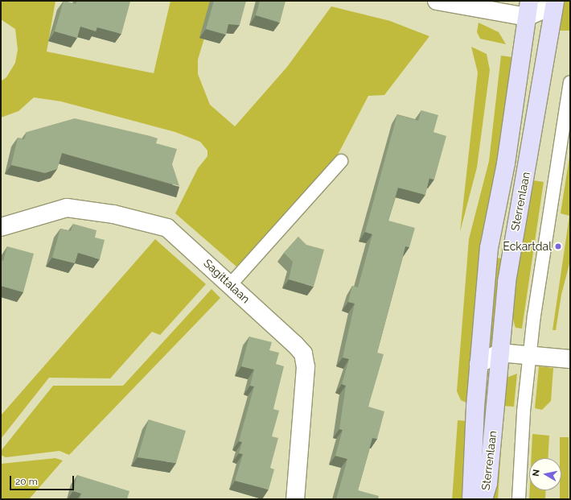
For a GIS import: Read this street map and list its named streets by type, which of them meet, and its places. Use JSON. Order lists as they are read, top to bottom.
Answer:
{
  "streets": {
    "main road": ["Sterrenlaan"],
    "street": ["Sagittalaan"]
  },
  "places": ["Eckartdal"],
  "scale_bar": "20 m",
  "north": "left"
}
